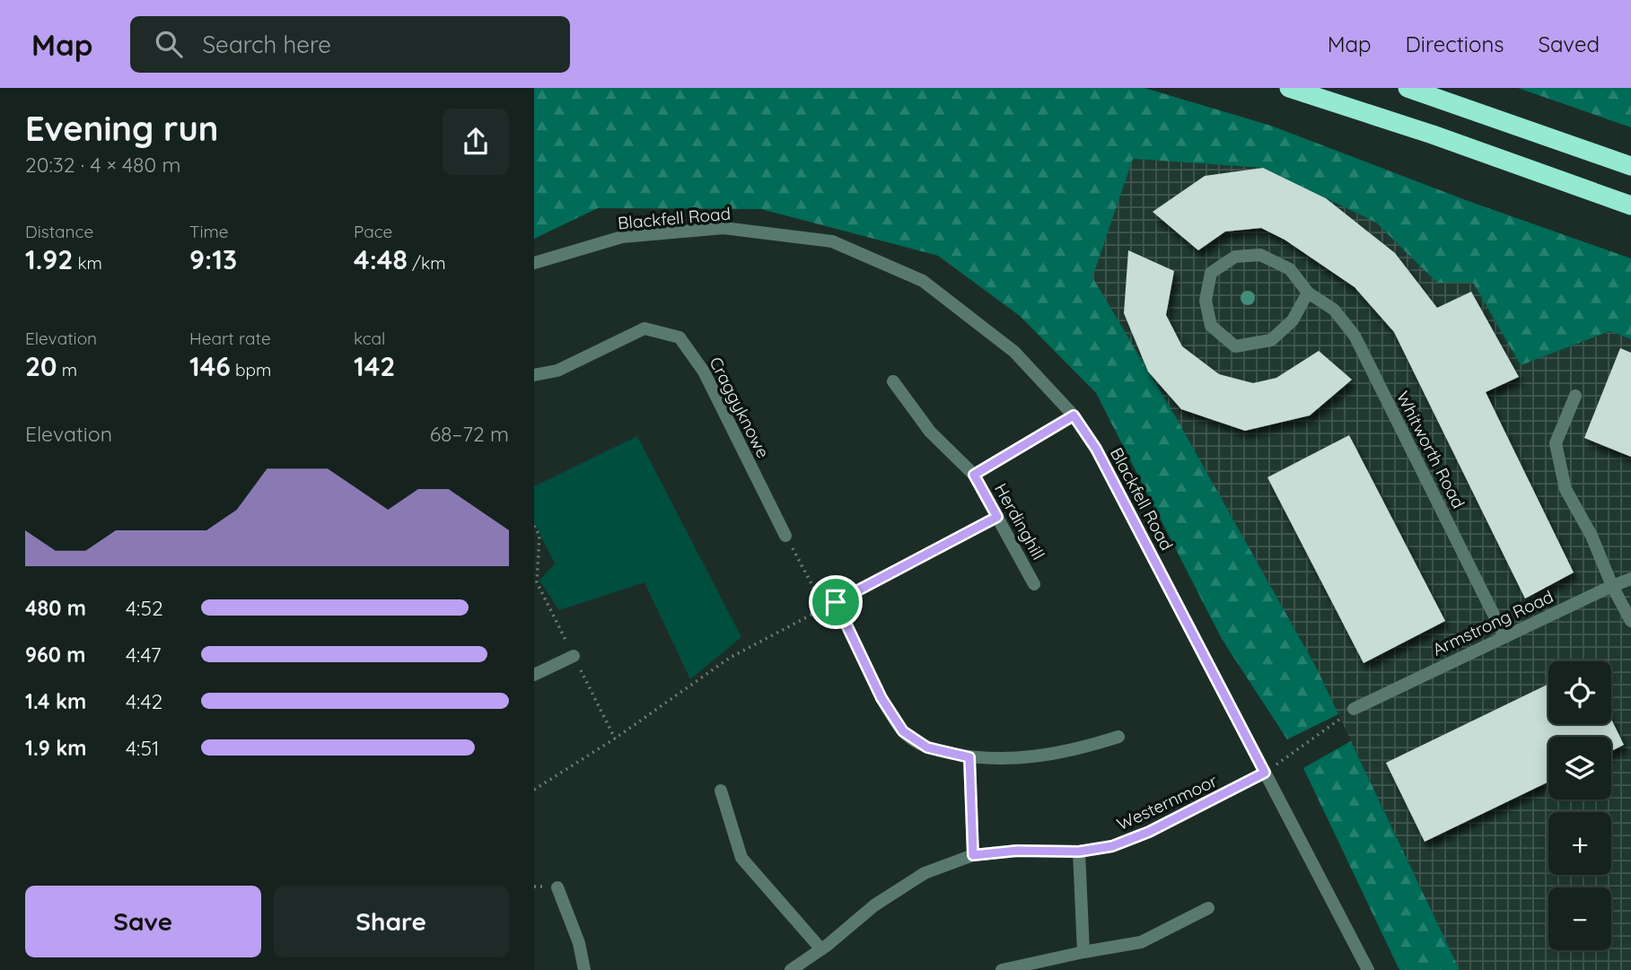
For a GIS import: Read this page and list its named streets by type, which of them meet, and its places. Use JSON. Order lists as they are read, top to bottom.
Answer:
{
  "streets": {
    "street": [
      "Blackfell Road",
      "Craggyknowe",
      "Whitworth Road",
      "Herdinghill",
      "Armstrong Road",
      "Westernmoor"
    ]
  },
  "crossings": [
    ["Blackfell Road", "Herdinghill"],
    ["Blackfell Road", "Westernmoor"],
    ["Whitworth Road", "Armstrong Road"]
  ],
  "page": {
    "header": "Map",
    "search": "Search here",
    "nav": ["Map", "Directions", "Saved"],
    "heading": ["Evening run", "20:32 · 4 × 480 m"],
    "stats": [
      ["Distance", "1.92 km"],
      ["Time", "9:13"],
      ["Pace", "4:48 /km"],
      ["Elevation", "20 m"],
      ["Heart rate", "146 bpm"],
      ["kcal", "142"]
    ],
    "chart": ["Elevation", "68–72 m"],
    "list": [
      {
        "name": "480 m",
        "note": "4:52"
      },
      {
        "name": "960 m",
        "note": "4:47"
      },
      {
        "name": "1.4 km",
        "note": "4:42"
      },
      {
        "name": "1.9 km",
        "note": "4:51"
      }
    ],
    "map_buttons": ["+", "−"],
    "buttons": ["Save", "Share"]
  }
}
